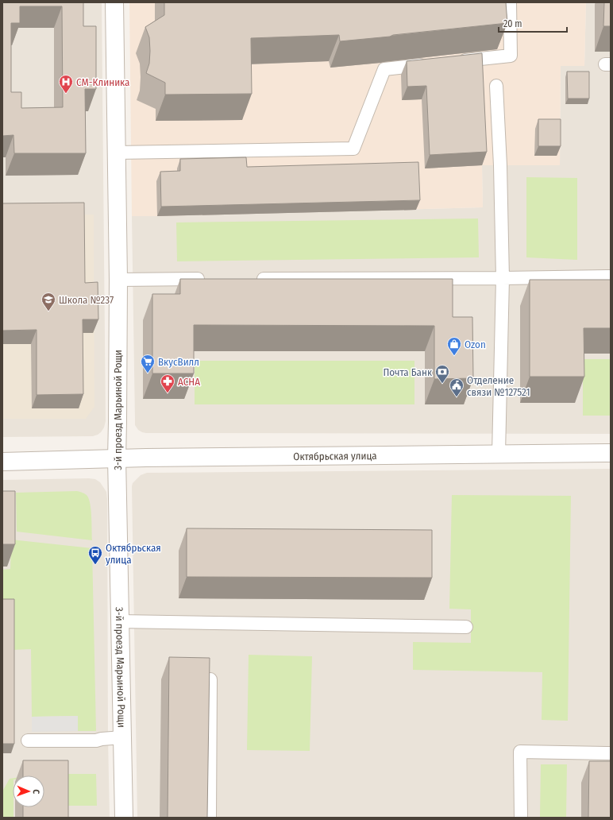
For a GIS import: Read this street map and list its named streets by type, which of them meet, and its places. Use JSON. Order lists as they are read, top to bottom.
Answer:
{
  "streets": {
    "street": ["3-й проезд Марьиной Рощи", "Октябрьская улица"]
  },
  "crossings": [
    ["3-й проезд Марьиной Рощи", "Октябрьская улица"]
  ],
  "places": {
    "hospital": ["СМ-Клиника"],
    "school or university": ["Школа №237"],
    "shop": ["Ozon"],
    "supermarket": ["ВкусВилл"],
    "bank": ["Почта Банк"],
    "pharmacy": ["АСНА"],
    "public building": ["Отделение связи №127521"],
    "bus stop": ["Октябрьская улица"]
  },
  "scale_bar": "20 m",
  "north": "right"
}
